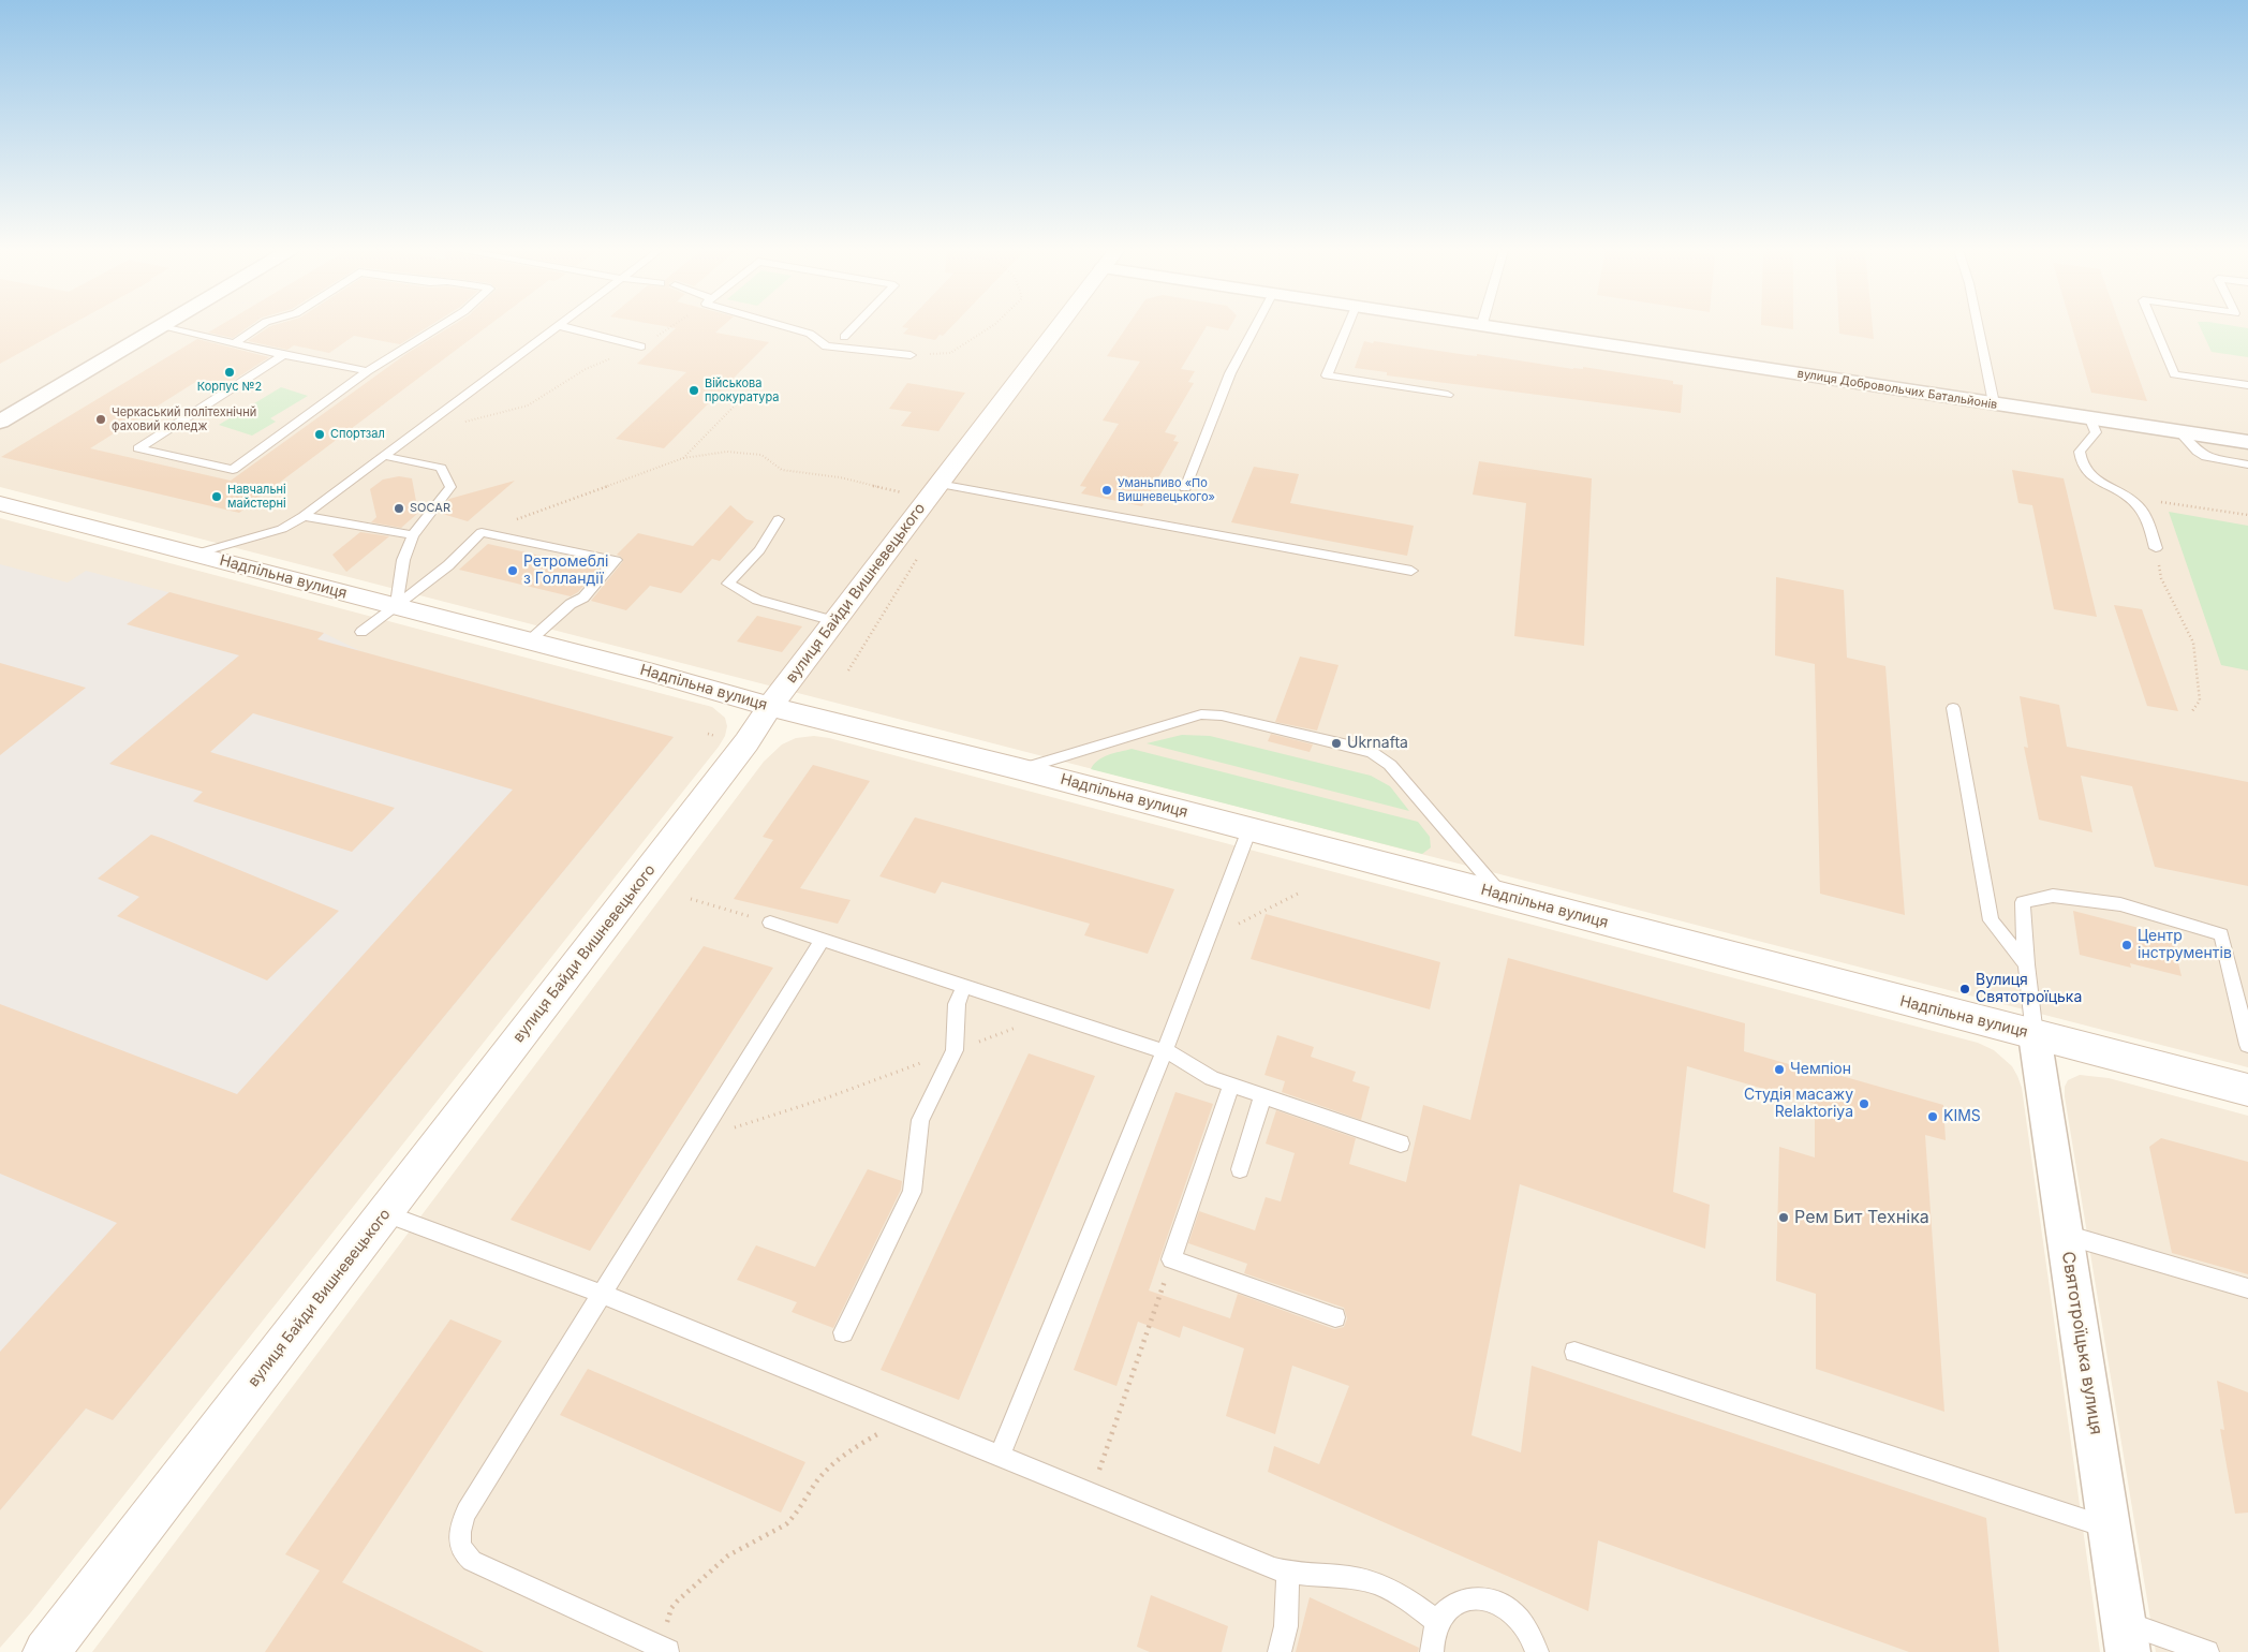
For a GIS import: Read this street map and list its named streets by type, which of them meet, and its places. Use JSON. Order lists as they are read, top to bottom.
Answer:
{
  "streets": {
    "main road": ["Надпільна вулиця", "вулиця Байди Вишневецького"],
    "street": ["вулиця Добровольчих Батальйонів", "Святотроїцька вулиця"]
  },
  "crossings": [
    ["Надпільна вулиця", "вулиця Байди Вишневецького"],
    ["Надпільна вулиця", "Святотроїцька вулиця"]
  ],
  "places": [
    "Корпус №2",
    "Військова прокуратура",
    "Черкаський політехнічнй фаховий коледж",
    "Спортзал",
    "Уманьпиво «По Вишневецького»",
    "Навчальні майстерні",
    "SOCAR",
    "Ретромеблі з Голландії",
    "Ukrnafta",
    "Центр інструментів",
    "Вулиця Святотроїцька",
    "Чемпіон",
    "Студія масажу Relaktoriya",
    "KIMS",
    "Рем Бит Техніка"
  ]
}
